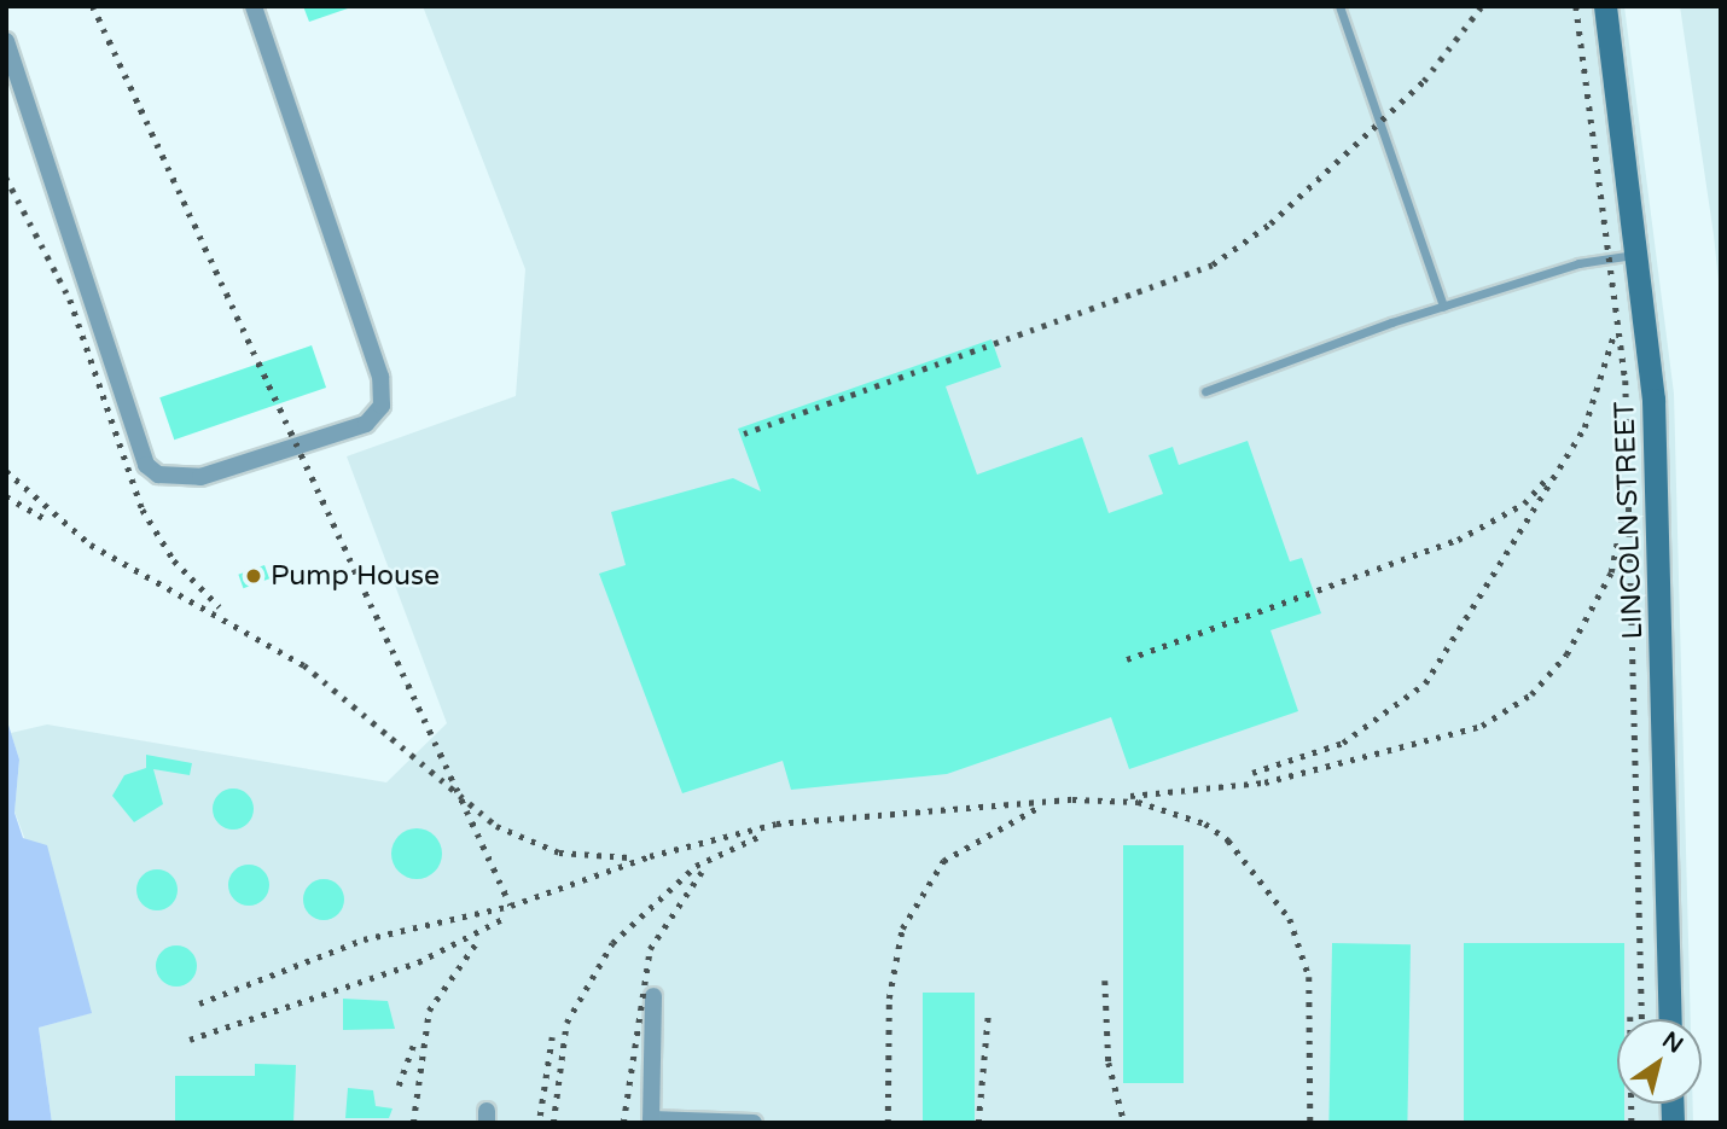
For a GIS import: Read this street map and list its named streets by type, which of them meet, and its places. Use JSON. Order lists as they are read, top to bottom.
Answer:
{
  "streets": {
    "main road": ["LINCOLN STREET"]
  },
  "places": ["Pump House"],
  "north": "top right"
}
